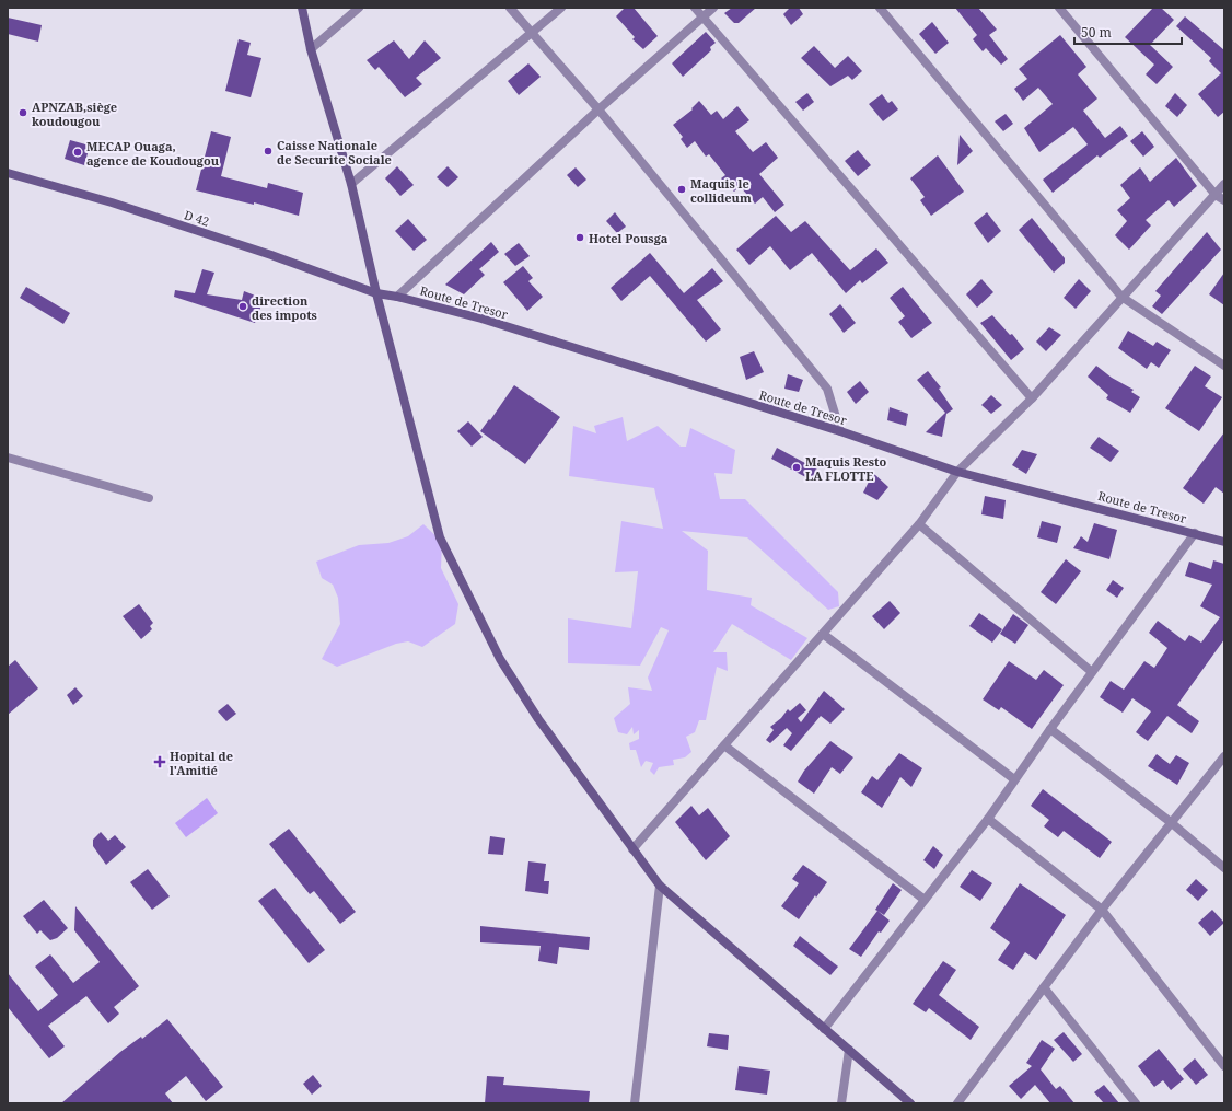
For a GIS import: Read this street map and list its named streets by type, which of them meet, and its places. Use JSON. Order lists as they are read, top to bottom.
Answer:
{
  "streets": {
    "street": ["D 42", "Route de Tresor"]
  },
  "crossings": [
    ["D 42", "Route de Tresor"]
  ],
  "places": {
    "other": [
      "APNZAB,siège koudougou",
      "Caisse Nationale de Securite Sociale",
      "MECAP Ouaga, agence de Koudougou",
      "Maquis le collideum",
      "Hotel Pousga",
      "direction des impots",
      "Maquis Resto LA FLOTTE"
    ],
    "health": ["Hopital de l'Amitié"]
  },
  "scale_bar": "50 m"
}
